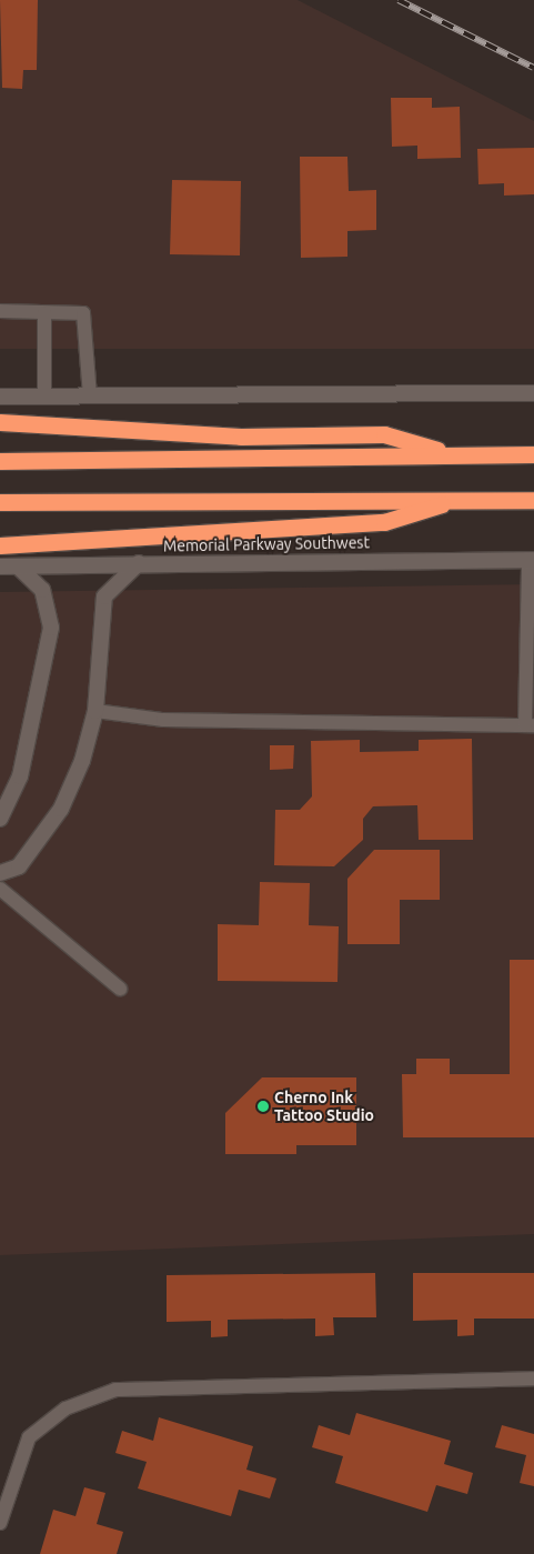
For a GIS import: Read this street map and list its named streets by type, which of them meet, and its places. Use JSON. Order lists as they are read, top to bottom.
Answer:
{
  "streets": {
    "main road": ["Memorial Parkway Southwest"]
  },
  "places": ["Cherno Ink Tattoo Studio"]
}
